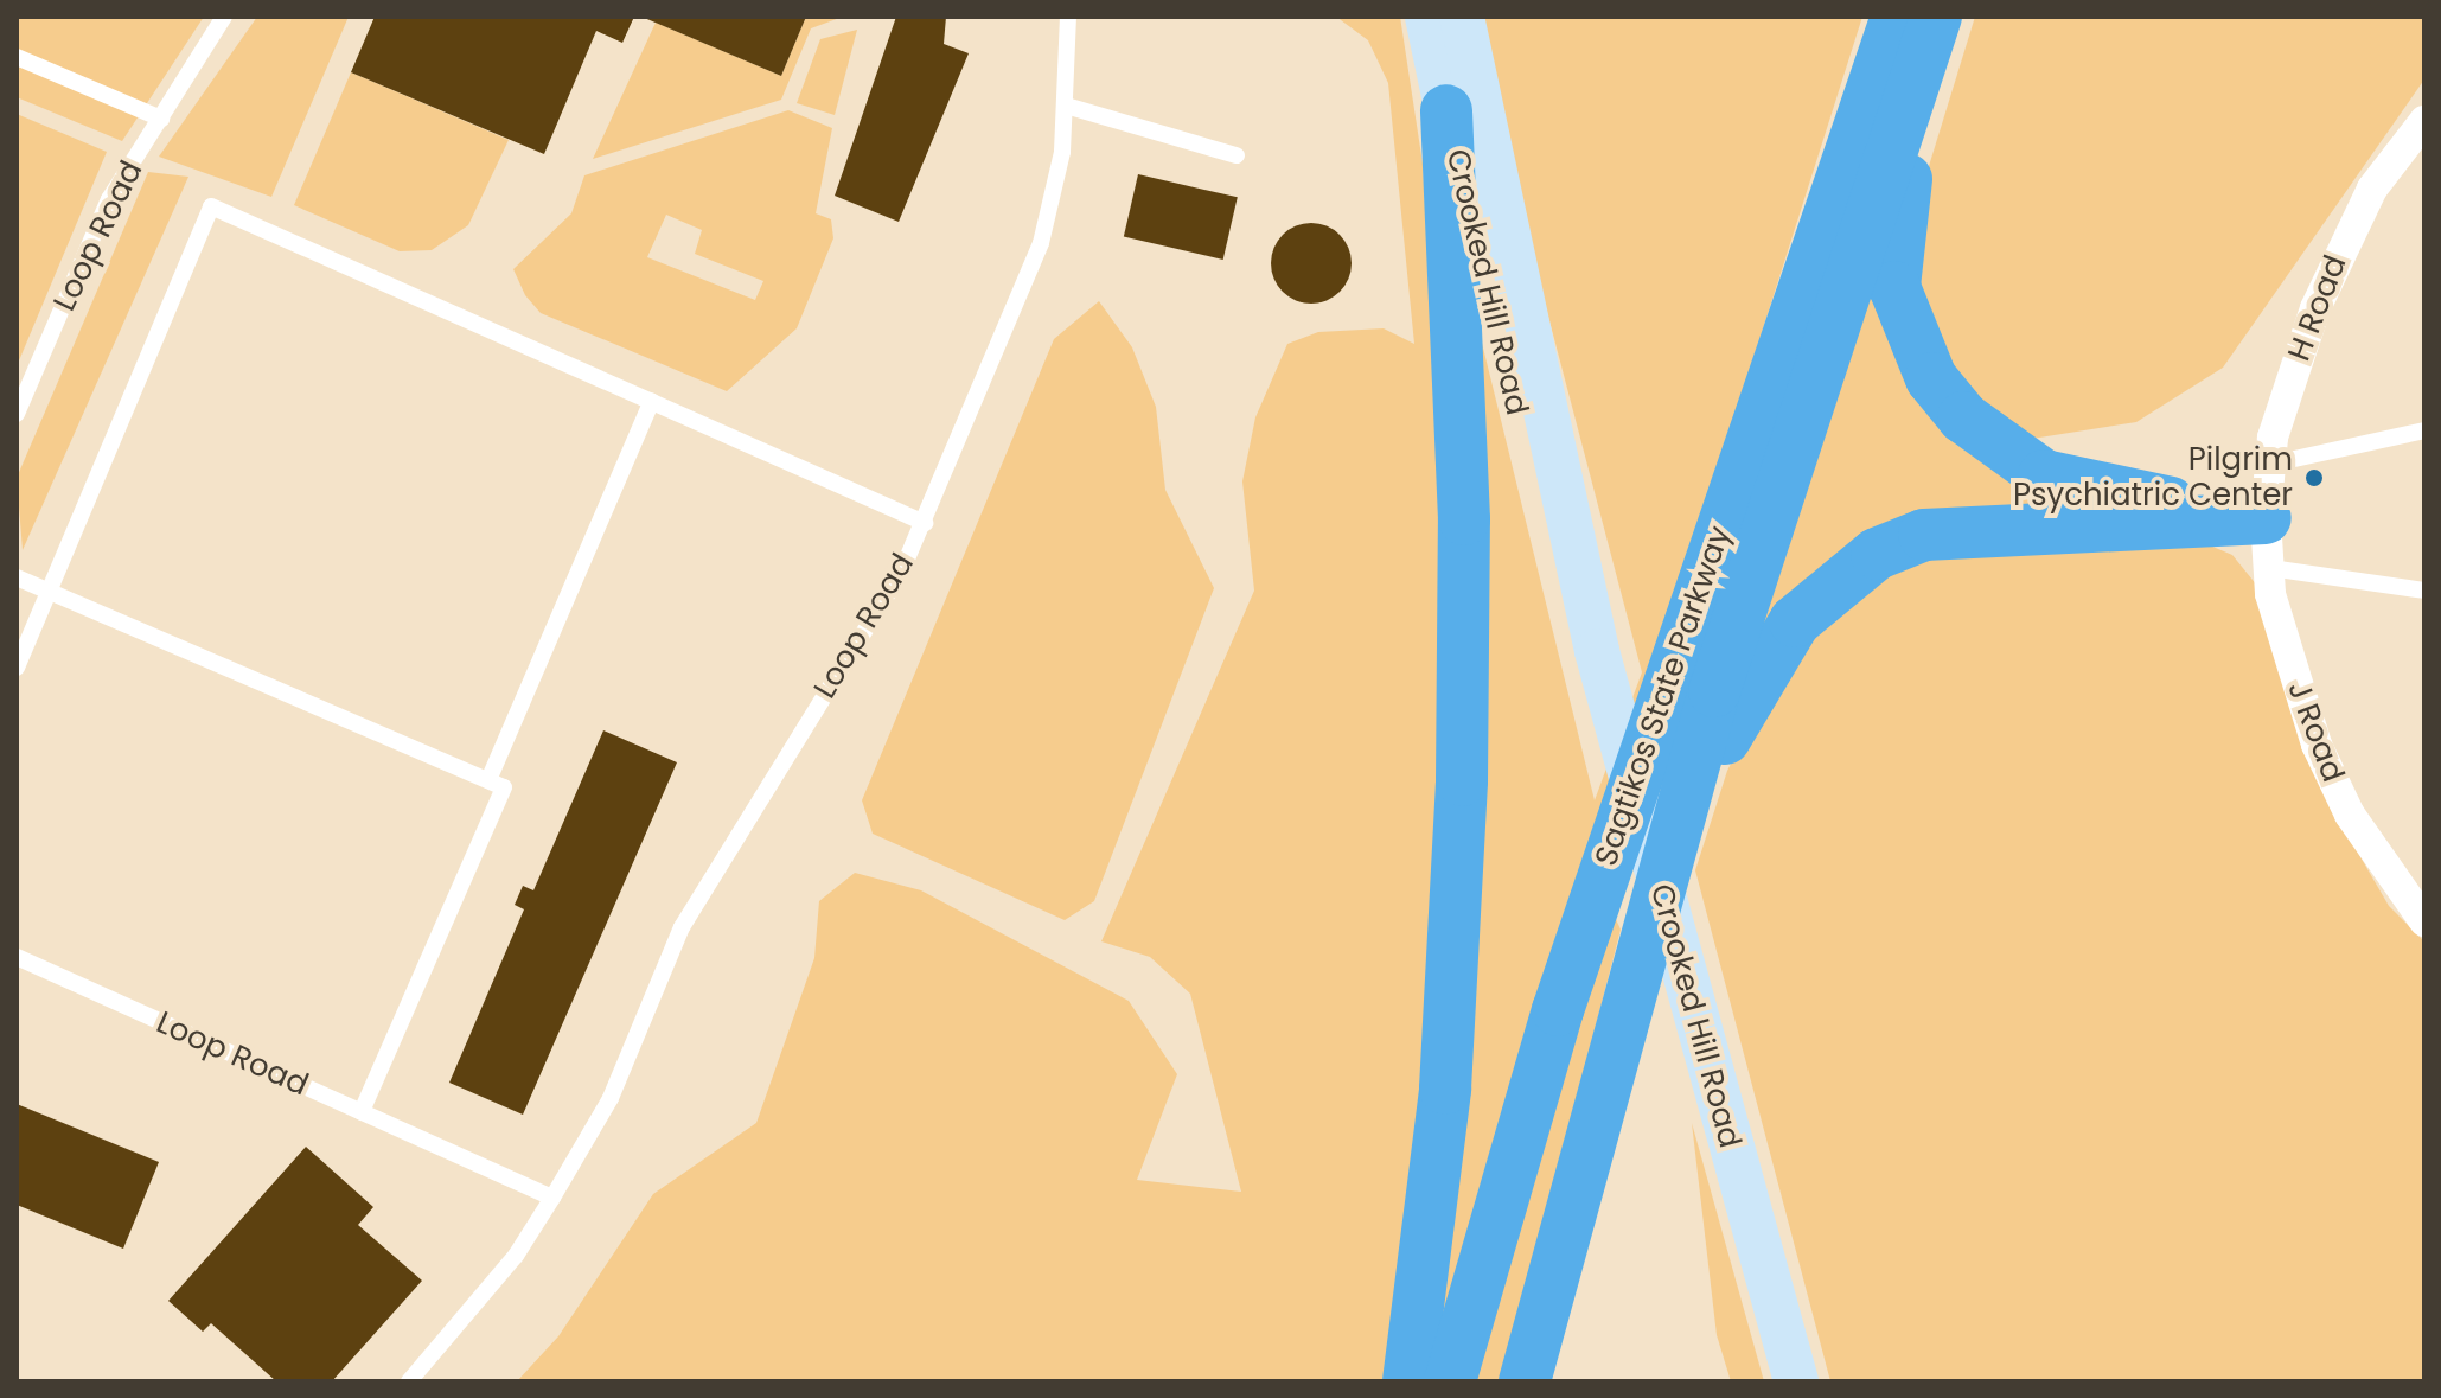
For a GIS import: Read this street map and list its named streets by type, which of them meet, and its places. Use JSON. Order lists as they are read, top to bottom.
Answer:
{
  "streets": {
    "highway": ["Sagtikos State Parkway"],
    "main road": ["Crooked Hill Road"],
    "street": ["H Road", "J Road"],
    "lane": ["Loop Road"]
  },
  "crossings": [
    ["H Road", "J Road"]
  ],
  "places": ["Pilgrim Psychiatric Center"]
}
